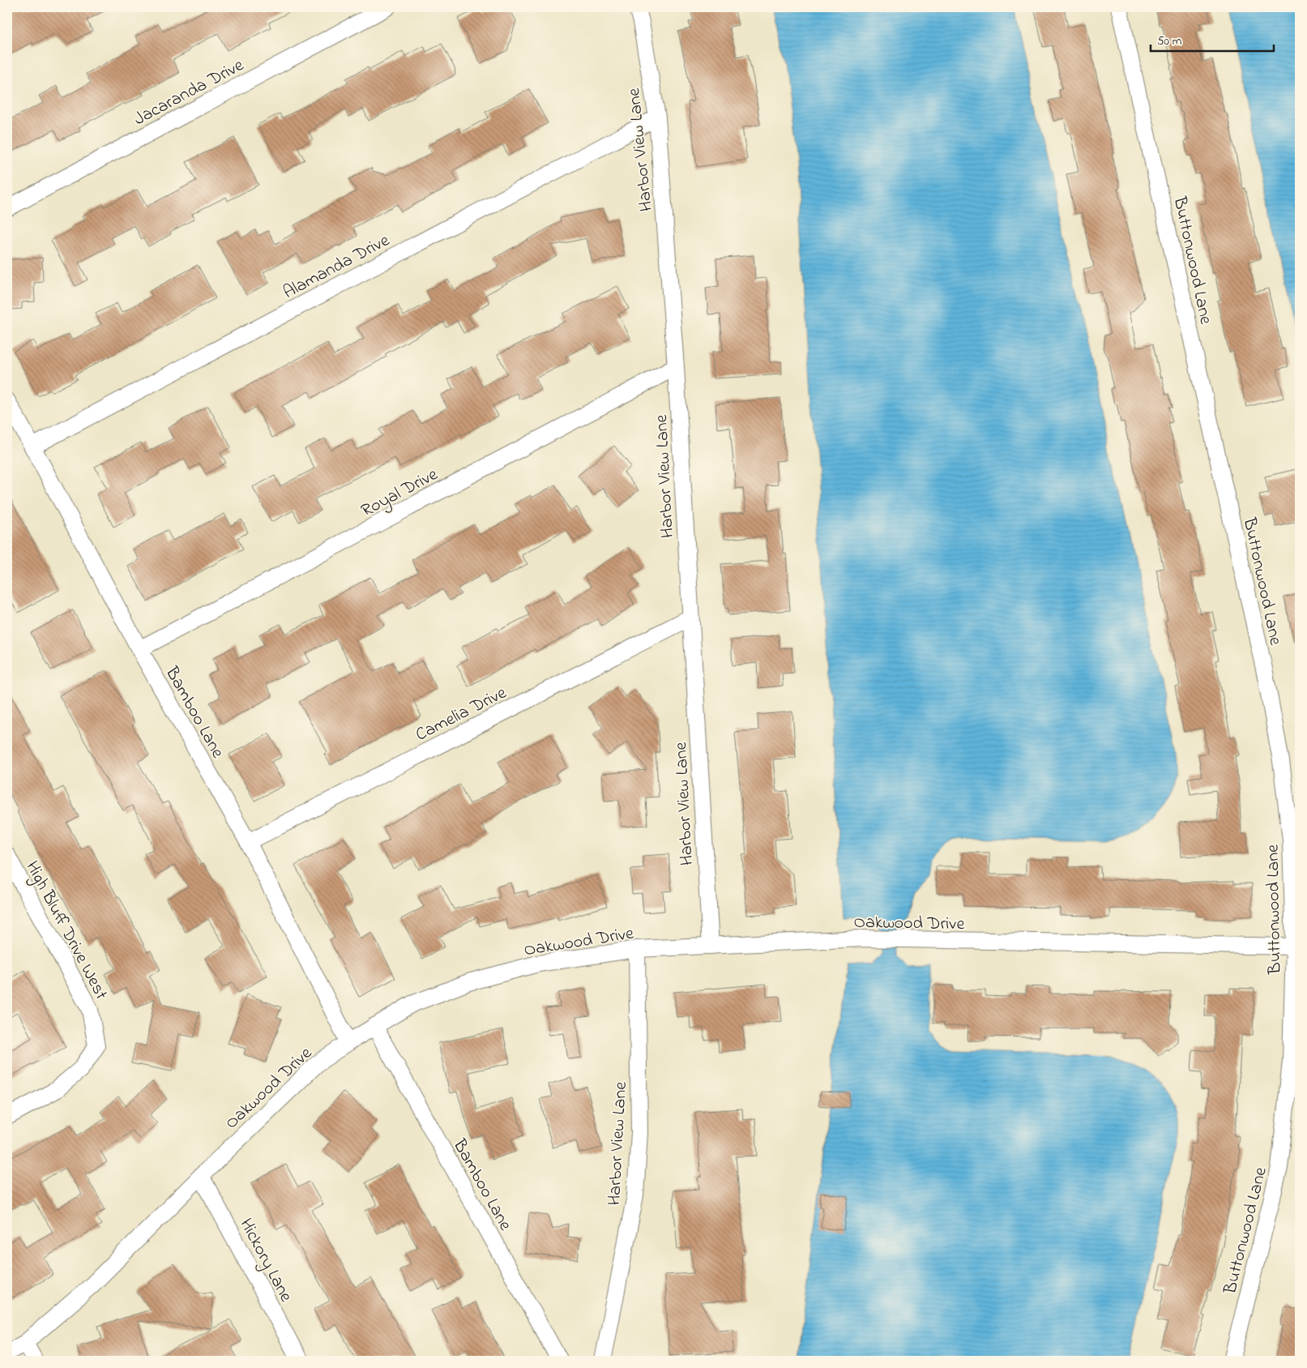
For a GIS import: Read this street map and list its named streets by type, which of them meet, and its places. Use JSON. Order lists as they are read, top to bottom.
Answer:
{
  "streets": {
    "street": [
      "Jacaranda Drive",
      "Harbor View Lane",
      "Buttonwood Lane",
      "Alamanda Drive",
      "Royal Drive",
      "Bamboo Lane",
      "Camelia Drive",
      "Oakwood Drive",
      "High Bluff Drive West",
      "Hickory Lane"
    ]
  },
  "crossings": [
    ["Harbor View Lane", "Alamanda Drive"],
    ["Harbor View Lane", "Royal Drive"],
    ["Harbor View Lane", "Camelia Drive"],
    ["Harbor View Lane", "Oakwood Drive"],
    ["Buttonwood Lane", "Oakwood Drive"],
    ["Alamanda Drive", "Bamboo Lane"],
    ["Royal Drive", "Bamboo Lane"],
    ["Bamboo Lane", "Camelia Drive"],
    ["Bamboo Lane", "Oakwood Drive"],
    ["Oakwood Drive", "Hickory Lane"]
  ],
  "scale_bar": "50 m"
}
